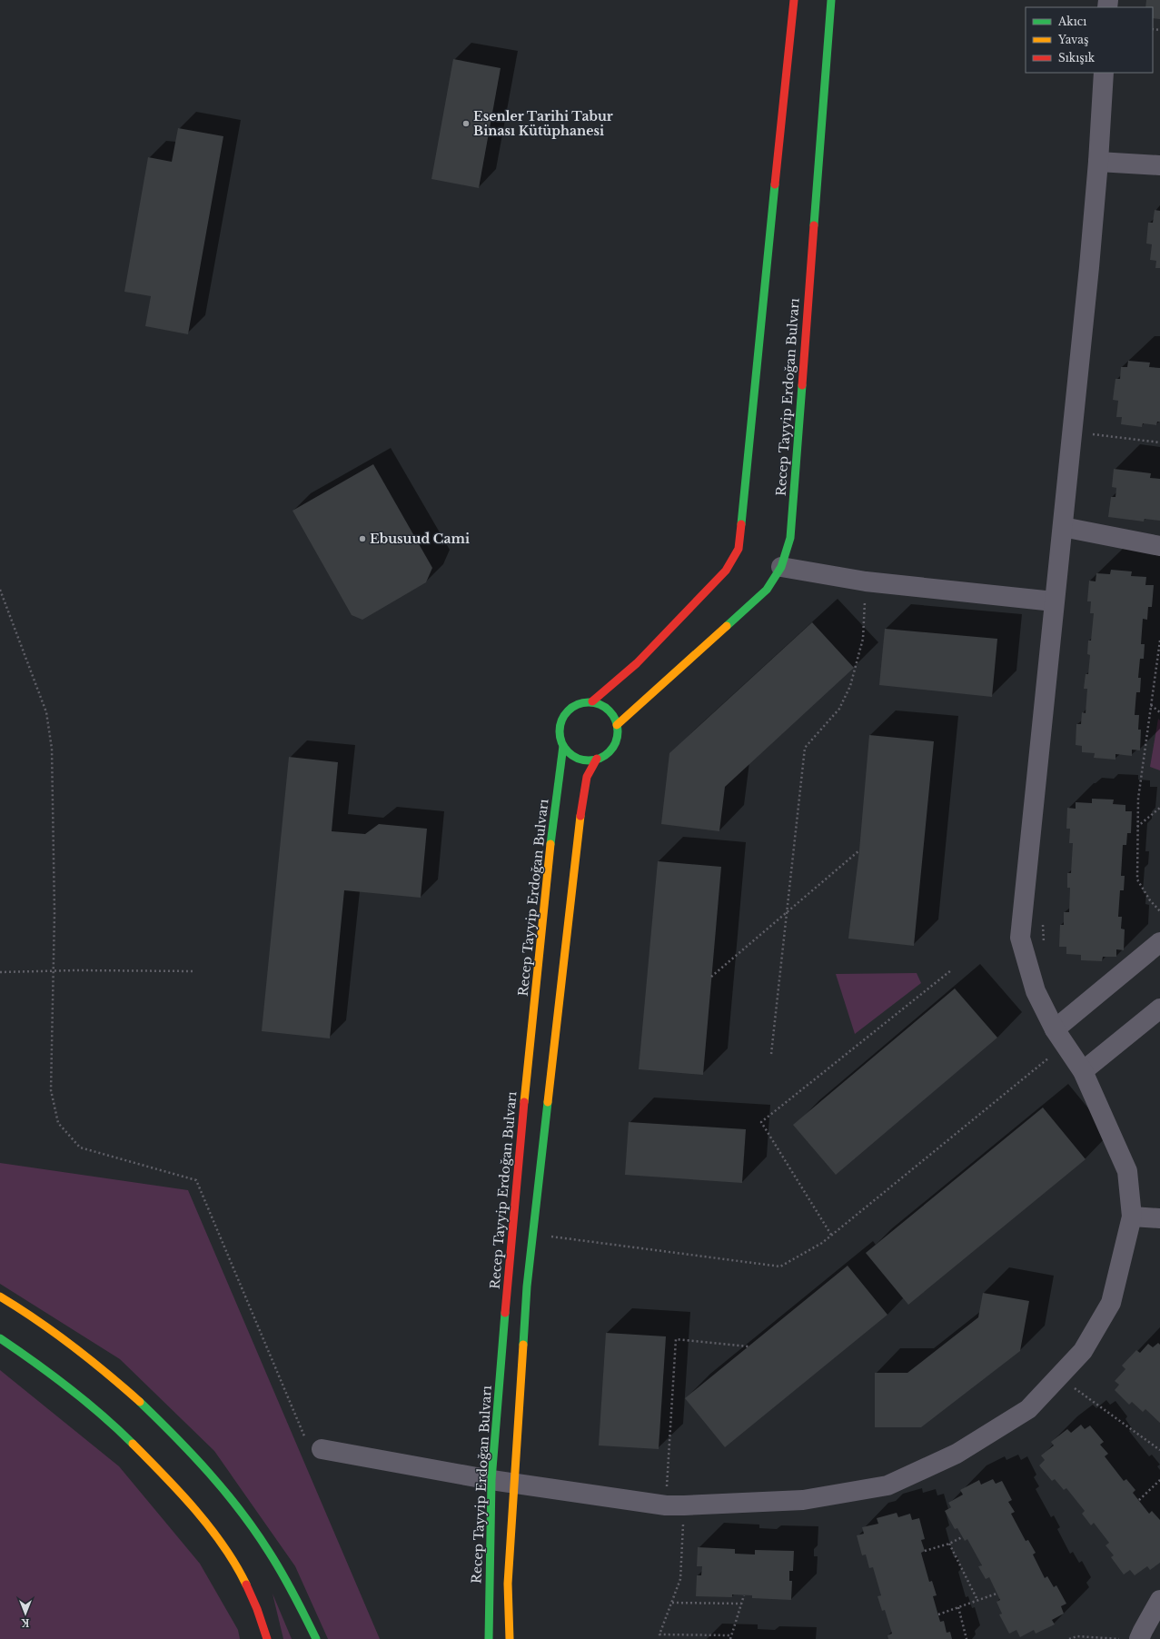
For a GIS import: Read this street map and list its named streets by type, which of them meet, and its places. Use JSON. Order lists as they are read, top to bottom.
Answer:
{
  "streets": {
    "main road": ["Recep Tayyip Erdoğan Bulvarı"]
  },
  "places": ["Esenler Tarihi Tabur Binası Kütüphanesi", "Ebusuud Cami"],
  "legend": ["Akıcı", "Yavaş", "Sıkışık"],
  "north": "bottom"
}
